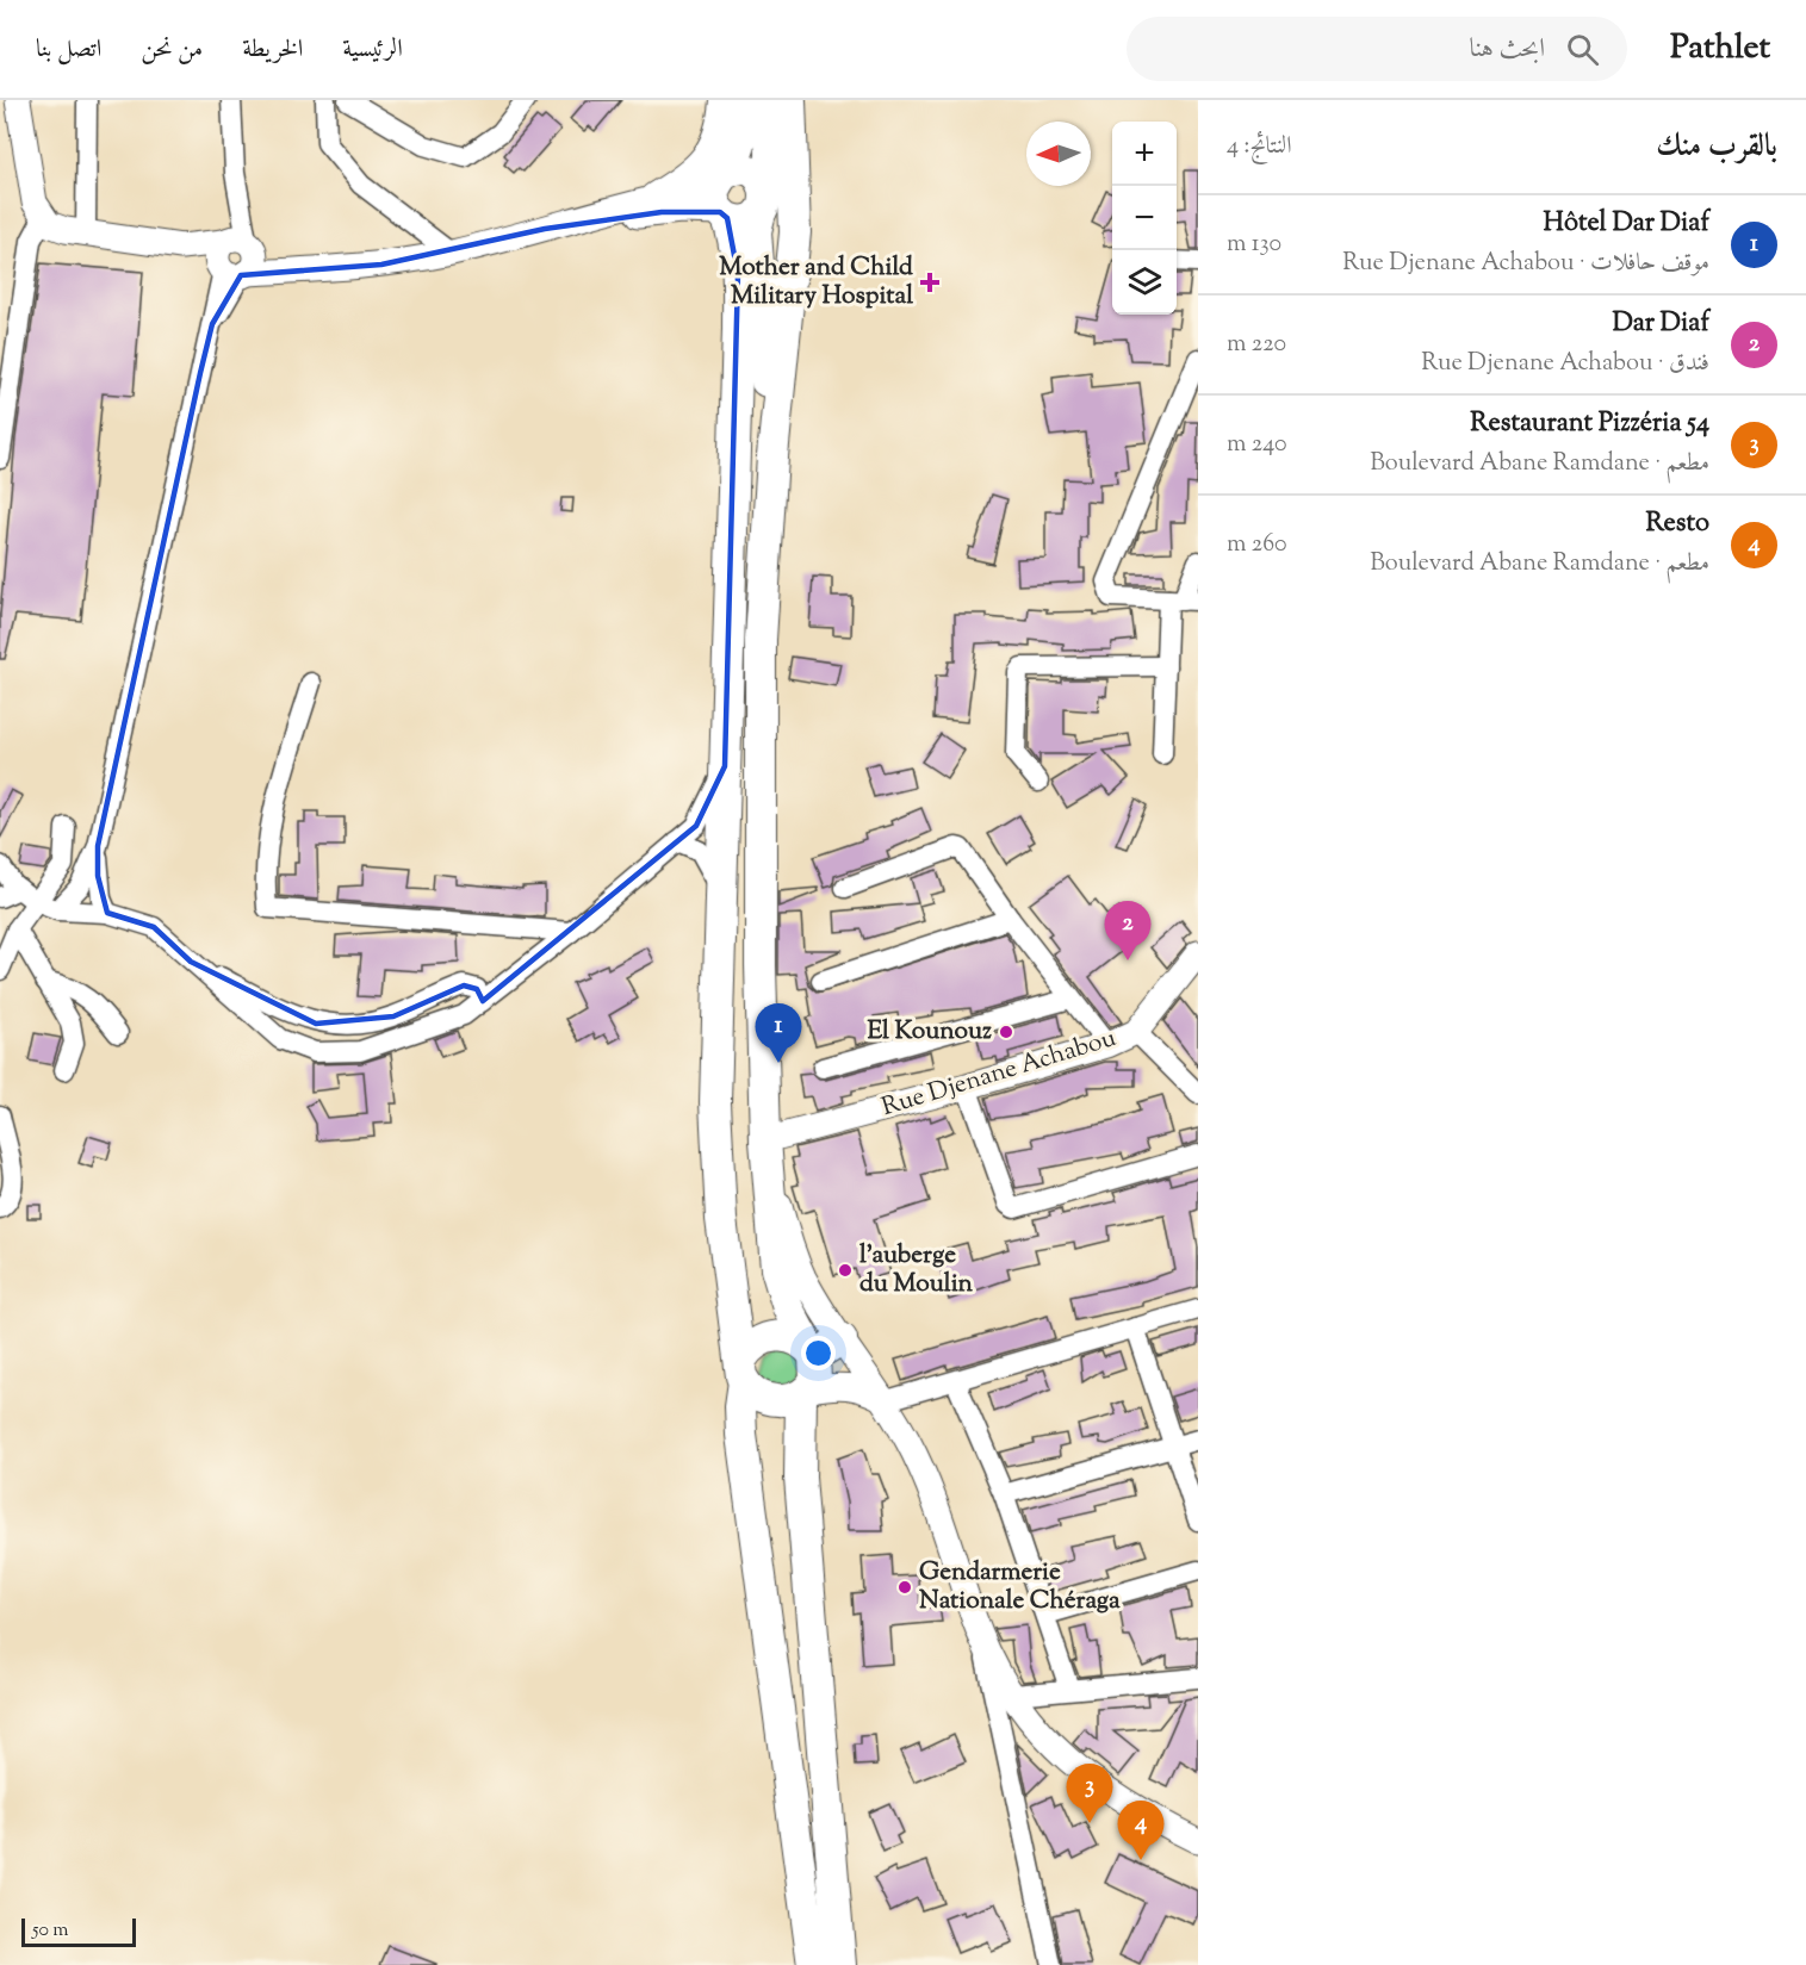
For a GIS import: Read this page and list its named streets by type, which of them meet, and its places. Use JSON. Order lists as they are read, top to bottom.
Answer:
{
  "streets": {
    "main road": ["Rue Djenane Achabou"]
  },
  "places": {
    "health": ["Mother and Child Military Hospital"],
    "other": ["El Kounouz", "l'auberge du Moulin", "Gendarmerie Nationale Chéraga"]
  },
  "scale_bar": "50 m",
  "north": "left",
  "page": {
    "header": "Pathlet",
    "search": "ابحث هنا",
    "nav": [
      "الرئيسية",
      "الخريطة",
      "من نحن",
      "اتصل بنا"
    ],
    "heading": ["بالقرب منك", "النتائج: 4"],
    "map_buttons": ["+", "−"],
    "list": [
      {
        "mark": "1",
        "name": "Hôtel Dar Diaf",
        "note": "موقف حافلات · Rue Djenane Achabou",
        "value": "130 m"
      },
      {
        "mark": "2",
        "name": "Dar Diaf",
        "note": "فندق · Rue Djenane Achabou",
        "value": "220 m"
      },
      {
        "mark": "3",
        "name": "Restaurant Pizzéria 54",
        "note": "مطعم · Boulevard Abane Ramdane",
        "value": "240 m"
      },
      {
        "mark": "4",
        "name": "Resto",
        "note": "مطعم · Boulevard Abane Ramdane",
        "value": "260 m"
      }
    ],
    "pins": [
      "2",
      "1",
      "3",
      "4"
    ],
    "scale": "50 m"
  }
}
